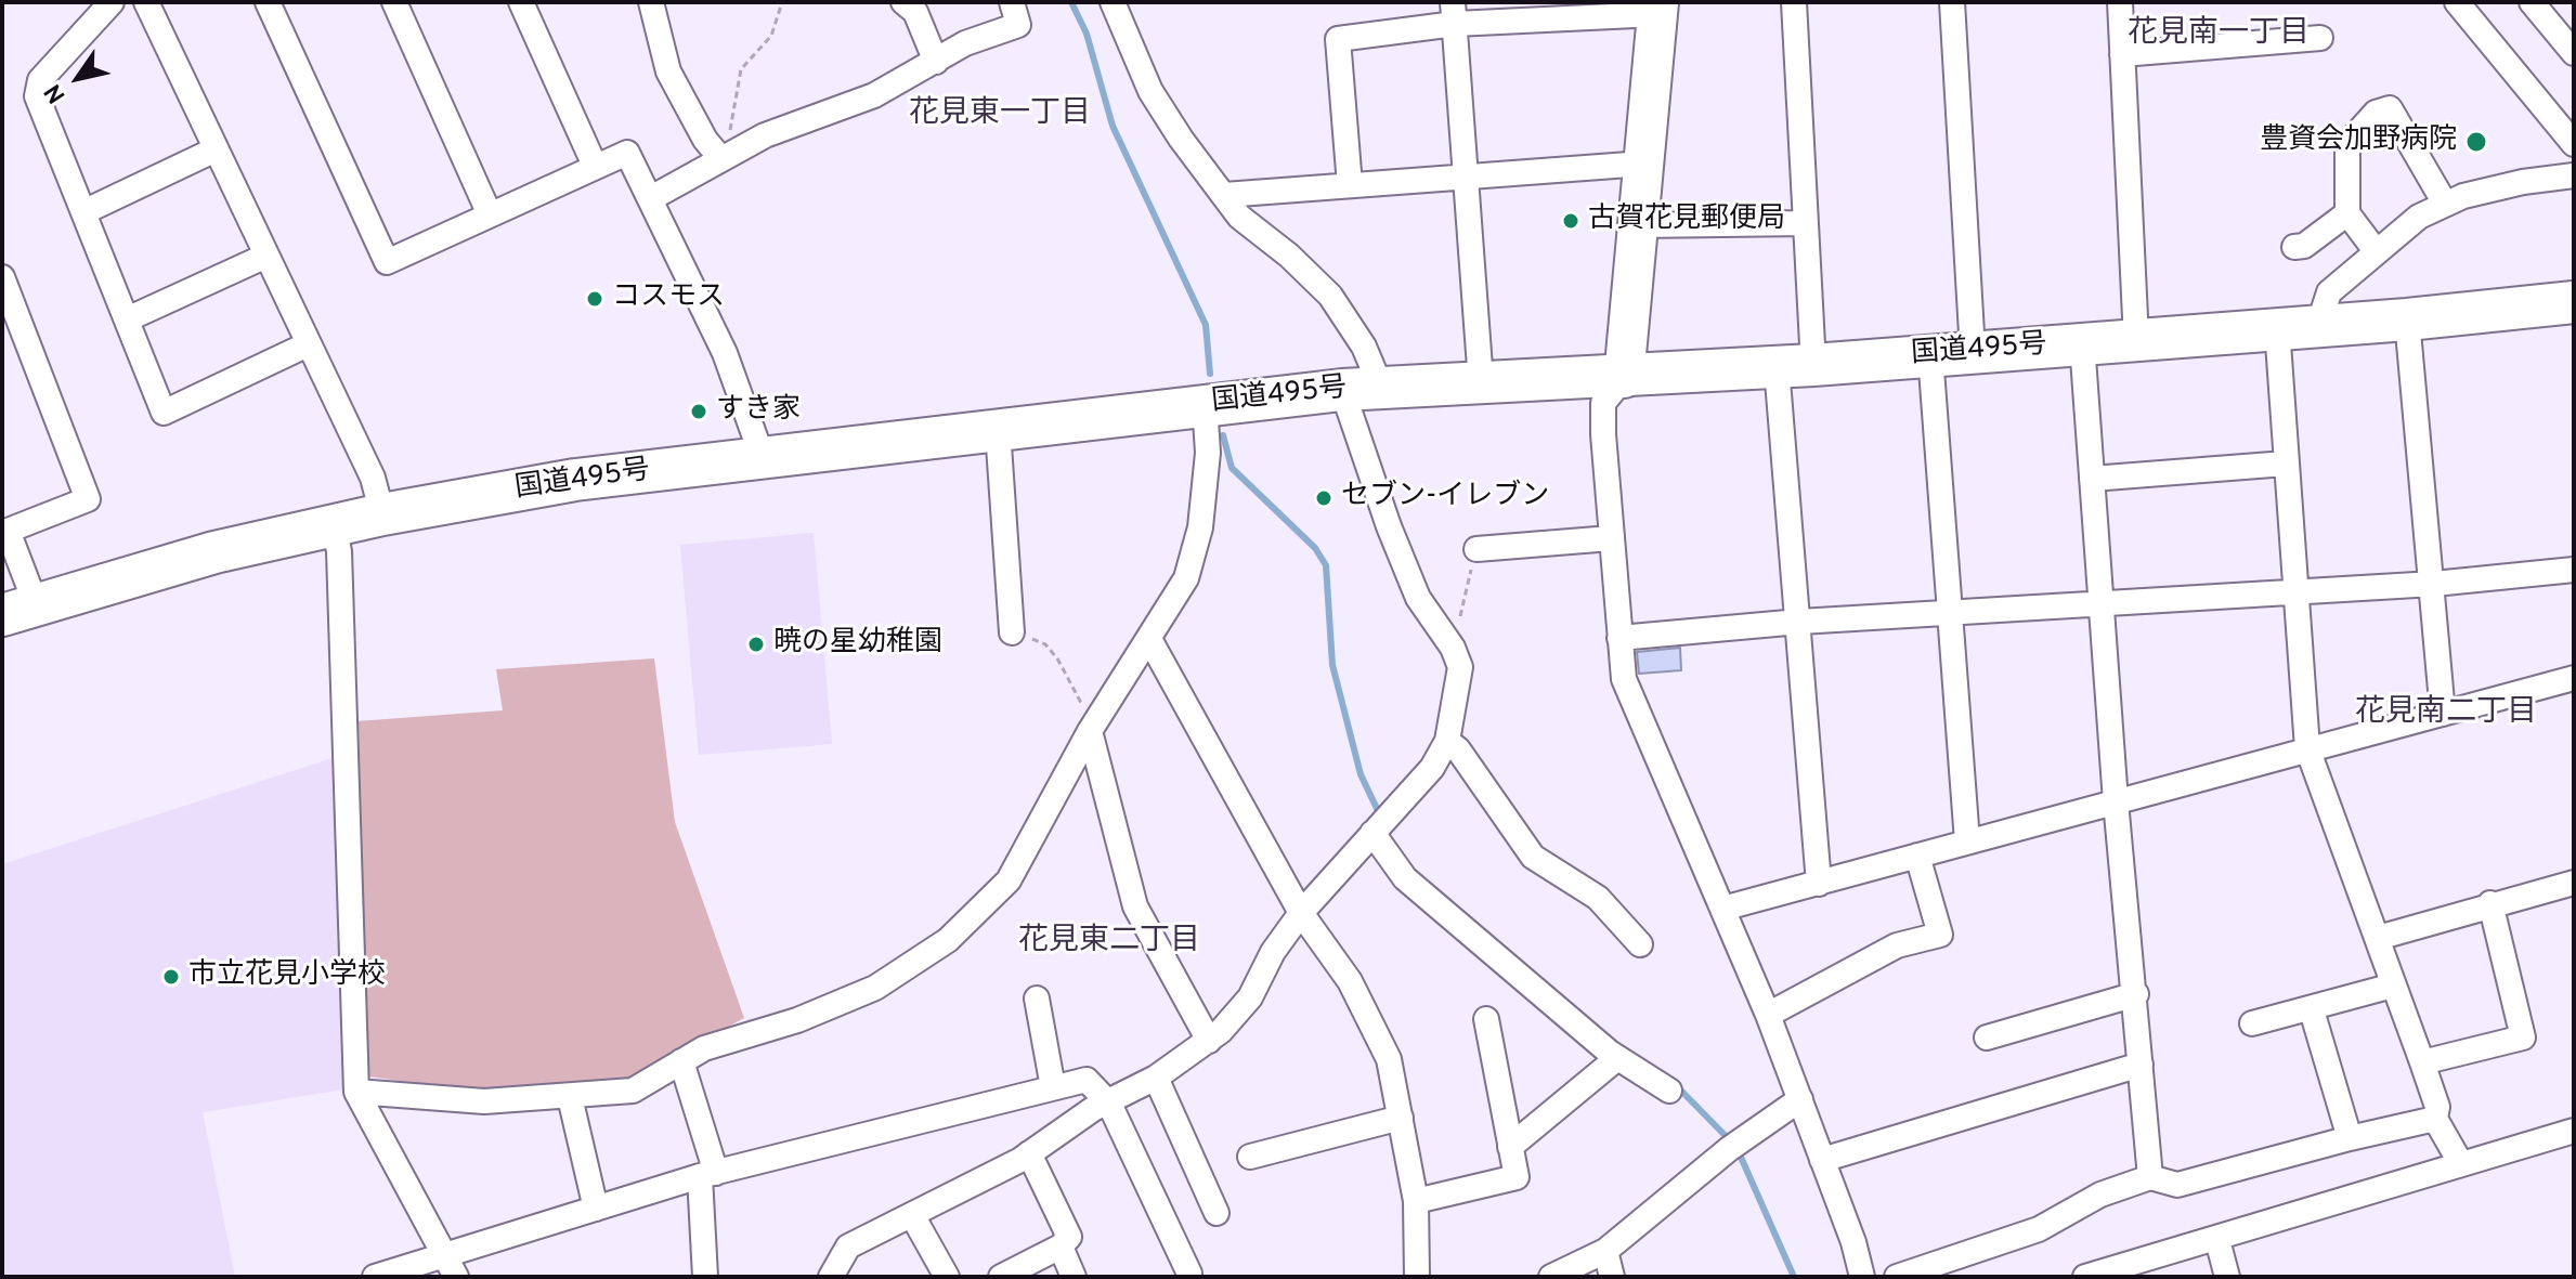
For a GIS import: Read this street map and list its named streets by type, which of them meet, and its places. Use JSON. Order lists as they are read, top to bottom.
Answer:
{
  "streets": {
    "highway": ["国道495号"]
  },
  "districts": [
    "花見南一丁目",
    "花見東一丁目",
    "花見南二丁目",
    "花見東二丁目"
  ],
  "places": [
    "豊資会加野病院",
    "古賀花見郵便局",
    "コスモス",
    "すき家",
    "セブン-イレブン",
    "暁の星幼稚園",
    "市立花見小学校"
  ],
  "north": "bottom left"
}
